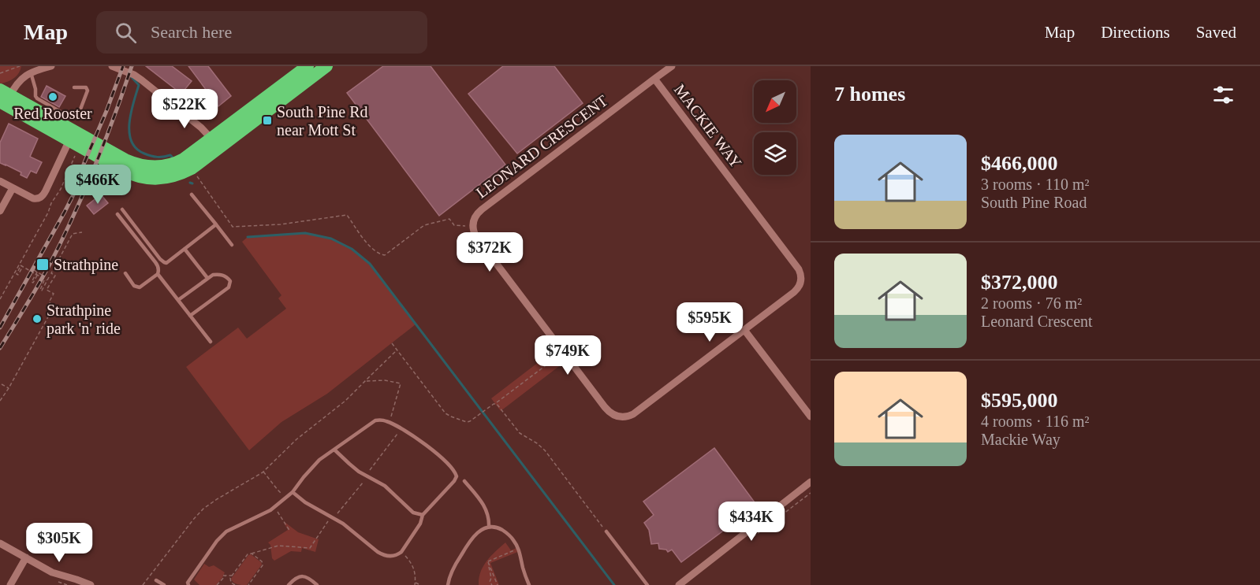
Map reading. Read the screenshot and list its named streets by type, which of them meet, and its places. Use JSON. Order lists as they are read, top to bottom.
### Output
{
  "streets": {
    "street": ["MACKIE WAY", "LEONARD CRESCENT"]
  },
  "crossings": [
    ["MACKIE WAY", "LEONARD CRESCENT"]
  ],
  "places": {
    "other": ["Red Rooster", "Strathpine park 'n' ride"],
    "transit": ["South Pine Rd near Mott St", "Strathpine"]
  },
  "north": "bottom left",
  "page": {
    "header": "Map",
    "search": "Search here",
    "nav": ["Map", "Directions", "Saved"],
    "heading": "7 homes",
    "price": [
      "$522K",
      "$466K",
      "$372K",
      "$595K",
      "$749K",
      "$434K",
      "$305K"
    ],
    "list": [
      {
        "name": "$466,000",
        "note": "3 rooms · 110 m² · South Pine Road"
      },
      {
        "name": "$372,000",
        "note": "2 rooms · 76 m² · Leonard Crescent"
      },
      {
        "name": "$595,000",
        "note": "4 rooms · 116 m² · Mackie Way"
      }
    ]
  }
}
